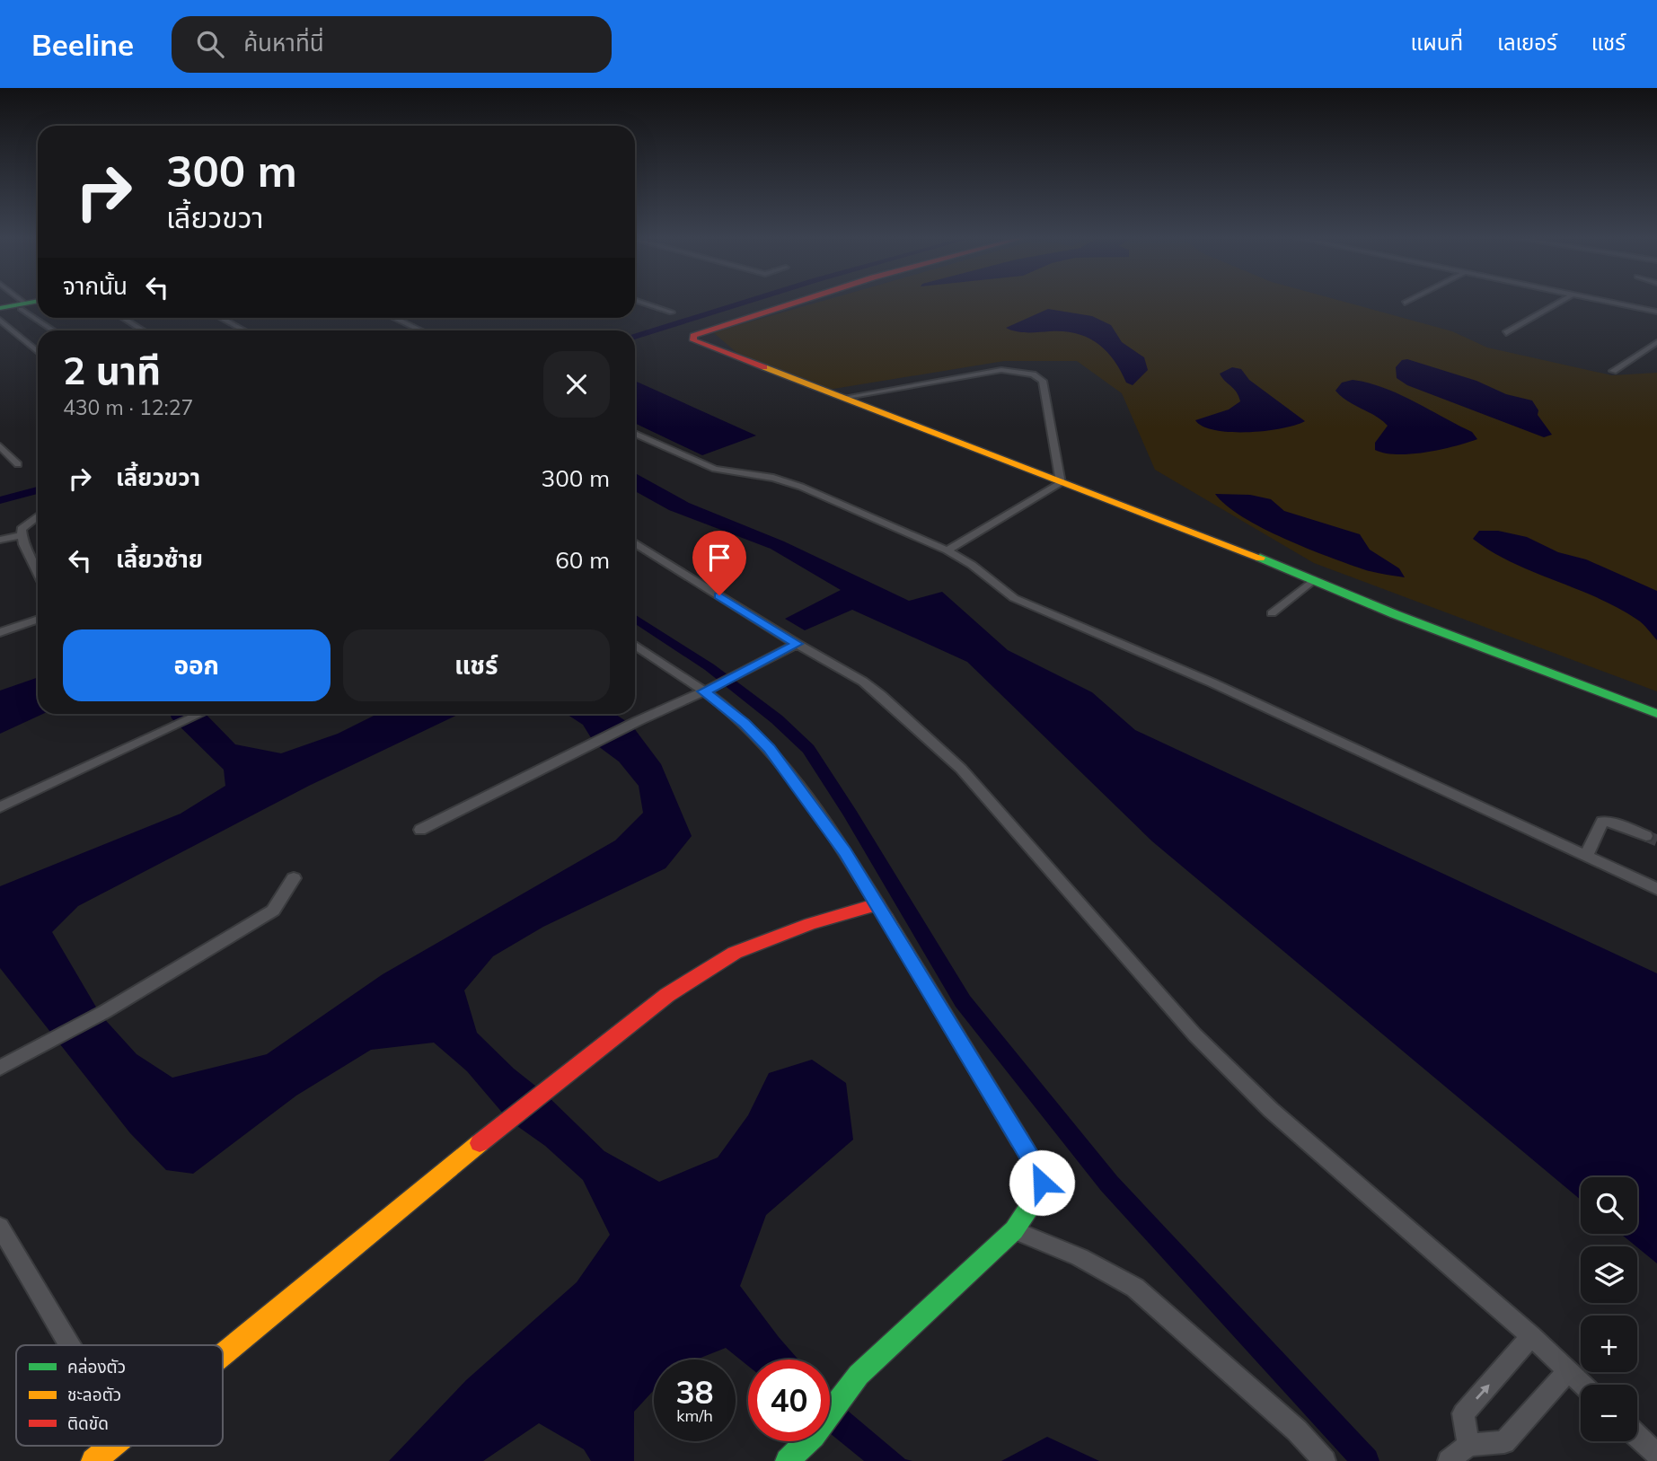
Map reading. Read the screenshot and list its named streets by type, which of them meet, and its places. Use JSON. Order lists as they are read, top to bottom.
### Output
{
  "legend": ["คล่องตัว", "ชะลอตัว", "ติดขัด"],
  "page": {
    "header": "Beeline",
    "search": "ค้นหาที่นี่",
    "nav": ["แผนที่", "เลเยอร์", "แชร์"],
    "turn": ["300 m", "เลี้ยวขวา"],
    "then": "จากนั้น",
    "heading": ["2 นาที", "430 m · 12:27"],
    "list": [
      {
        "name": "เลี้ยวขวา",
        "value": "300 m"
      },
      {
        "name": "เลี้ยวซ้าย",
        "value": "60 m"
      }
    ],
    "buttons": ["ออก", "แชร์"],
    "map_buttons": ["+", "−"],
    "speed": "38 km/h",
    "limit": "40"
  }
}
